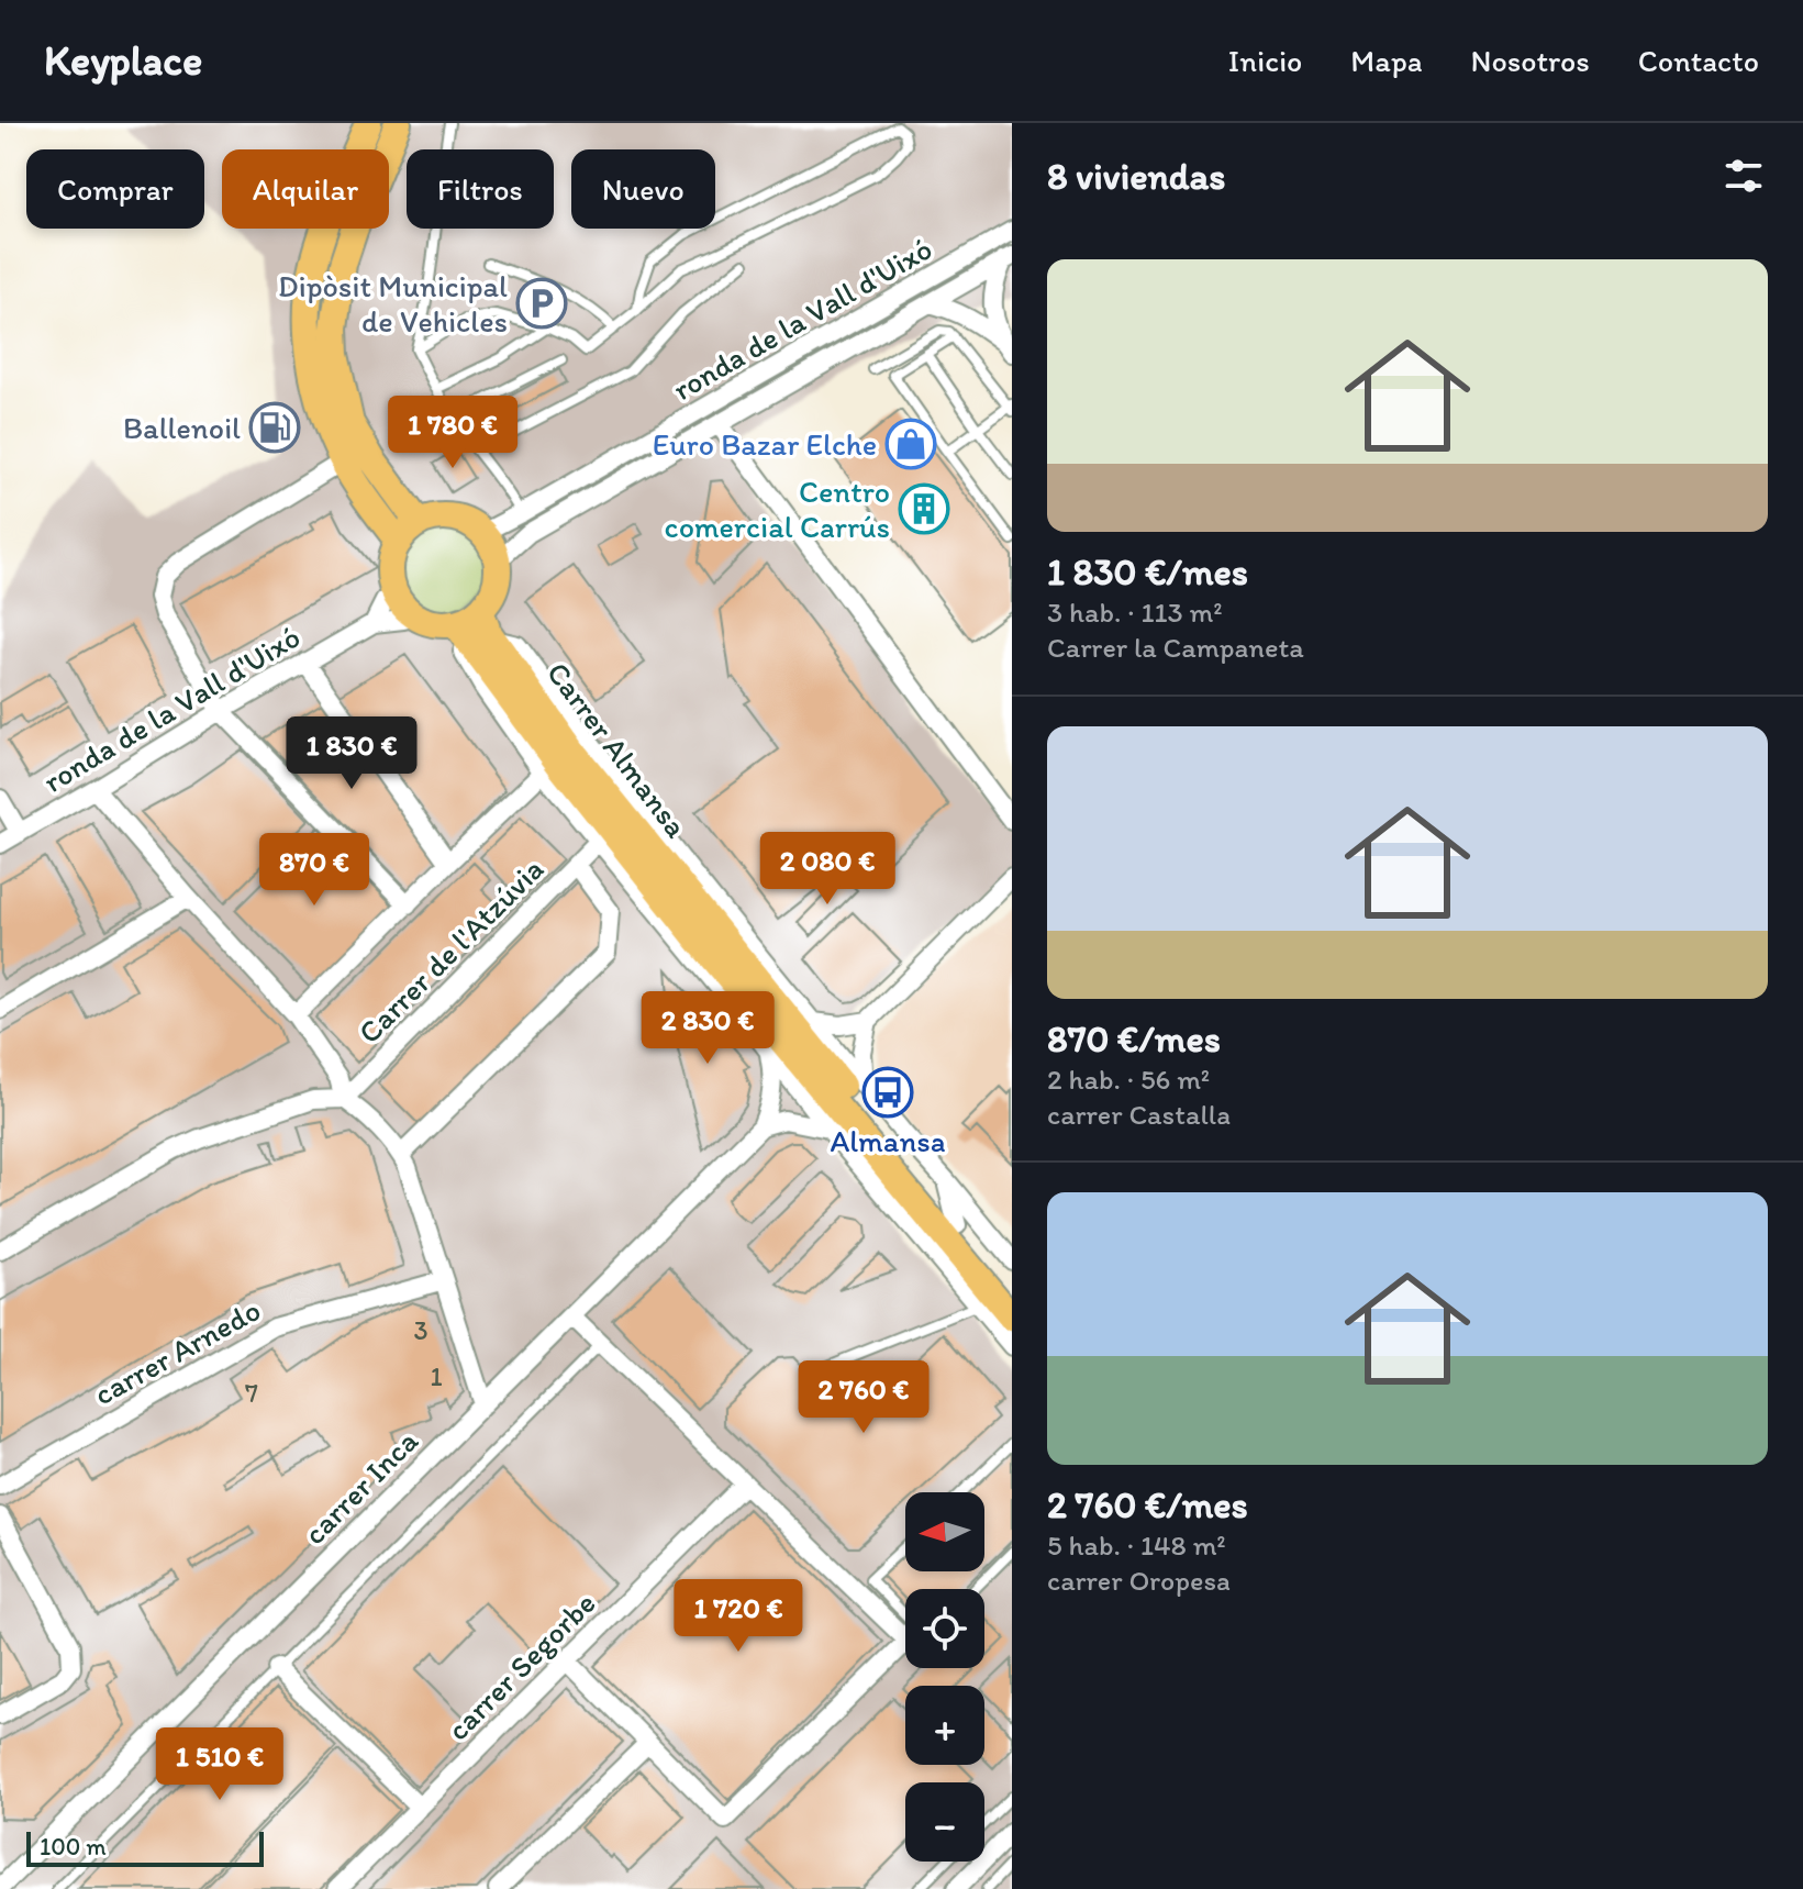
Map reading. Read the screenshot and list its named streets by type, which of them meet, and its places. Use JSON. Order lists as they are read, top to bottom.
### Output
{
  "streets": {
    "main road": ["Carrer Almansa"],
    "street": [
      "ronda de la Vall d'Uixó",
      "Carrer de l'Atzúvia",
      "carrer Arnedo",
      "carrer Inca",
      "carrer Segorbe"
    ]
  },
  "crossings": [
    ["ronda de la Vall d'Uixó", "Carrer Almansa"]
  ],
  "places": {
    "parking": ["Dipòsit Municipal de Vehicles"],
    "fuel station": ["Ballenoil"],
    "shop": ["Euro Bazar Elche"],
    "building": ["Centro comercial Carrús"],
    "bus stop": ["Almansa"]
  },
  "house_numbers": ["3", "1", "7"],
  "scale_bar": "100 m",
  "north": "left",
  "page": {
    "header": "Keyplace",
    "nav": [
      "Inicio",
      "Mapa",
      "Nosotros",
      "Contacto"
    ],
    "heading": "8 viviendas",
    "chip": [
      "Comprar",
      "Alquilar",
      "Filtros",
      "Nuevo"
    ],
    "list": [
      {
        "name": "1 830 €/mes",
        "note": "3 hab. · 113 m² · Carrer la Campaneta"
      },
      {
        "name": "870 €/mes",
        "note": "2 hab. · 56 m² · carrer Castalla"
      },
      {
        "name": "2 760 €/mes",
        "note": "5 hab. · 148 m² · carrer Oropesa"
      }
    ],
    "price": [
      "1 780 €",
      "1 830 €",
      "2 080 €",
      "870 €",
      "2 830 €",
      "2 760 €",
      "1 720 €",
      "1 510 €"
    ],
    "map_buttons": ["+", "−"],
    "scale": "100 m"
  }
}
